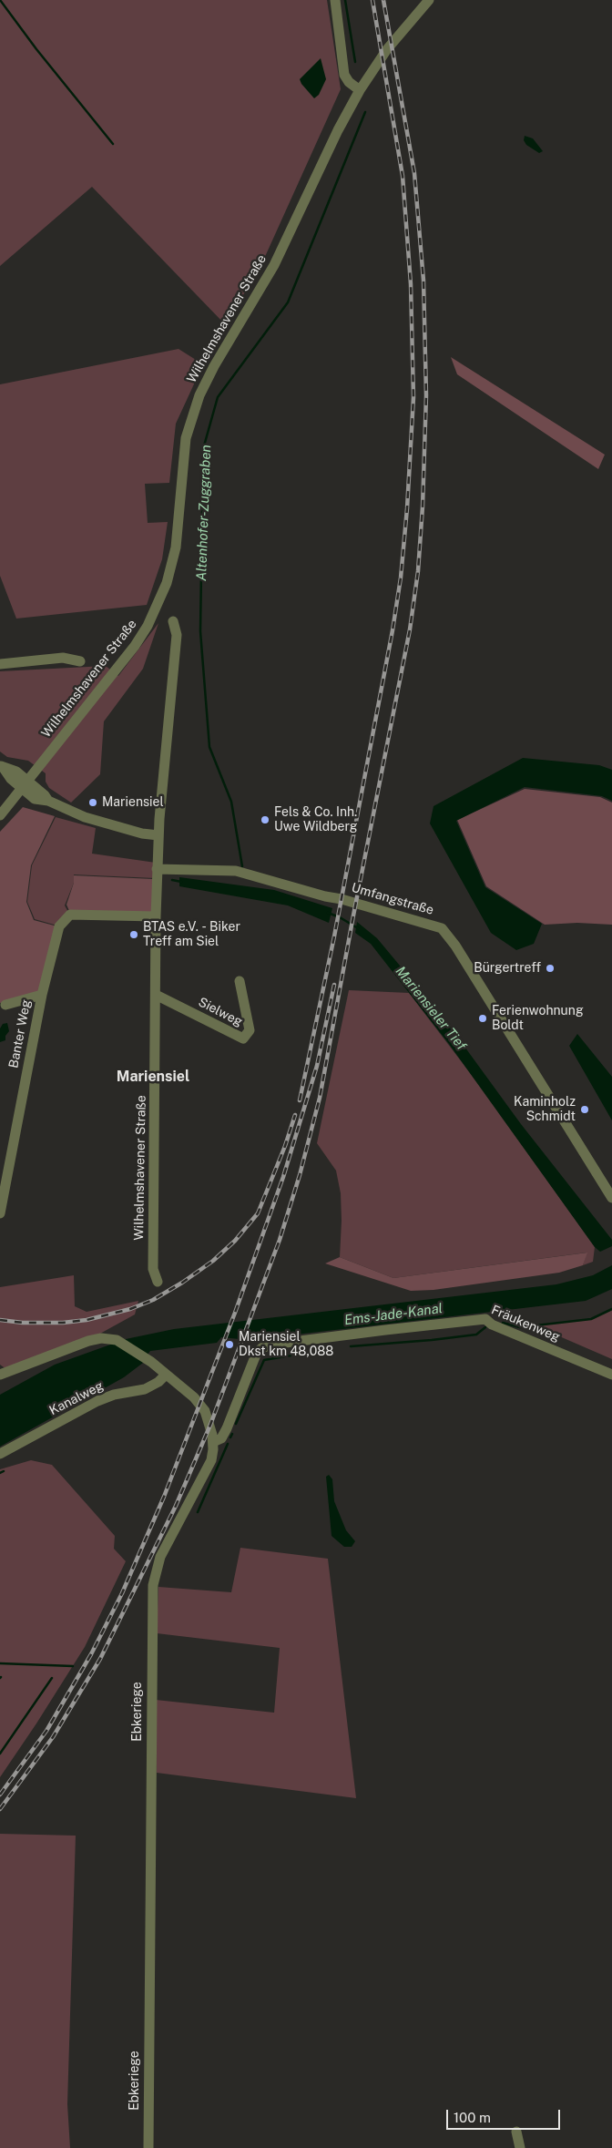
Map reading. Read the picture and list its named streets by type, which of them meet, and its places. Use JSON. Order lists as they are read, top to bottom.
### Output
{
  "streets": {
    "street": [
      "Wilhelmshavener Straße",
      "Umfangstraße",
      "Sielweg",
      "Banter Weg",
      "Fräukenweg",
      "Kanalweg",
      "Ebkeriege"
    ]
  },
  "crossings": [
    ["Wilhelmshavener Straße", "Umfangstraße"],
    ["Wilhelmshavener Straße", "Sielweg"],
    ["Wilhelmshavener Straße", "Banter Weg"],
    ["Fräukenweg", "Ebkeriege"],
    ["Kanalweg", "Ebkeriege"]
  ],
  "districts": ["Mariensiel"],
  "water": ["Altenhofer-Zuggraben", "Mariensieler Tief", "Ems-Jade-Kanal"],
  "places": [
    "Mariensiel",
    "Fels & Co. Inh. Uwe Wildberg",
    "BTAS e.V. - Biker Treff am Siel",
    "Bürgertreff",
    "Ferienwohnung Boldt",
    "Kaminholz Schmidt",
    "Mariensiel Dkst km 48,088"
  ],
  "scale_bar": "100 m"
}
